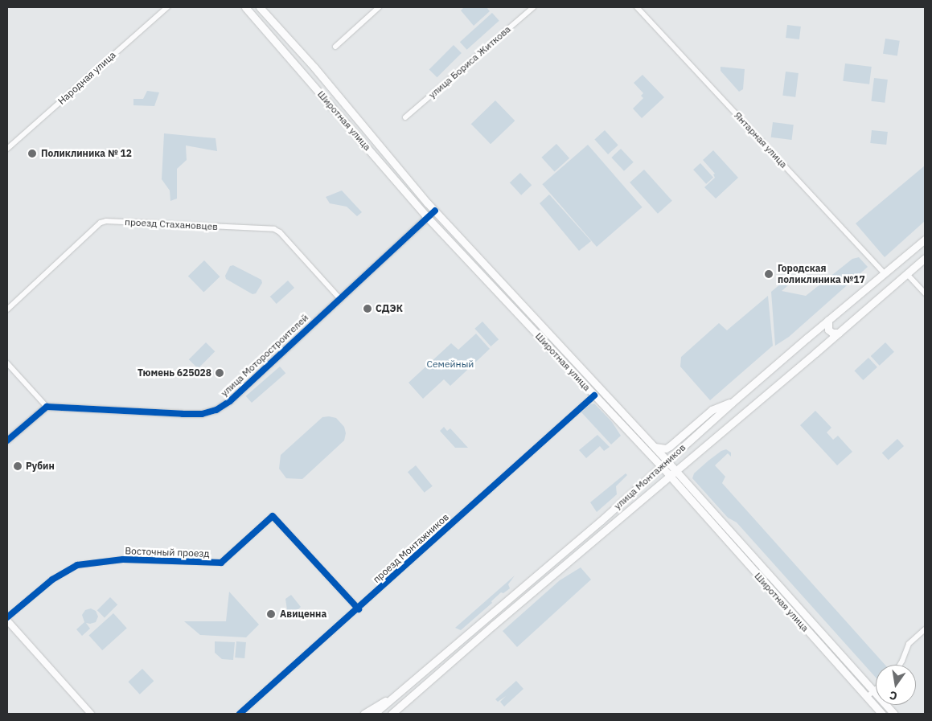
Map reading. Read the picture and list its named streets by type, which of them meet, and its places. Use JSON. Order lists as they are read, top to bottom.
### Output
{
  "streets": {
    "main road": ["Широтная улица", "улица Монтажников"],
    "street": [
      "улица Бориса Житкова",
      "Народная улица",
      "Янтарная улица",
      "проезд Стахановцев",
      "улица Моторостроителей",
      "проезд Монтажников",
      "Восточный проезд"
    ]
  },
  "crossings": [
    ["Широтная улица", "улица Моторостроителей"],
    ["Широтная улица", "улица Монтажников"],
    ["Широтная улица", "проезд Монтажников"],
    ["Янтарная улица", "улица Монтажников"],
    ["проезд Стахановцев", "улица Моторостроителей"],
    ["проезд Монтажников", "Восточный проезд"]
  ],
  "parks": ["Семейный"],
  "places": [
    "Поликлиника № 12",
    "Городская поликлиника №17",
    "СДЭК",
    "Тюмень 625028",
    "Рубин",
    "Авиценна"
  ],
  "north": "bottom"
}
